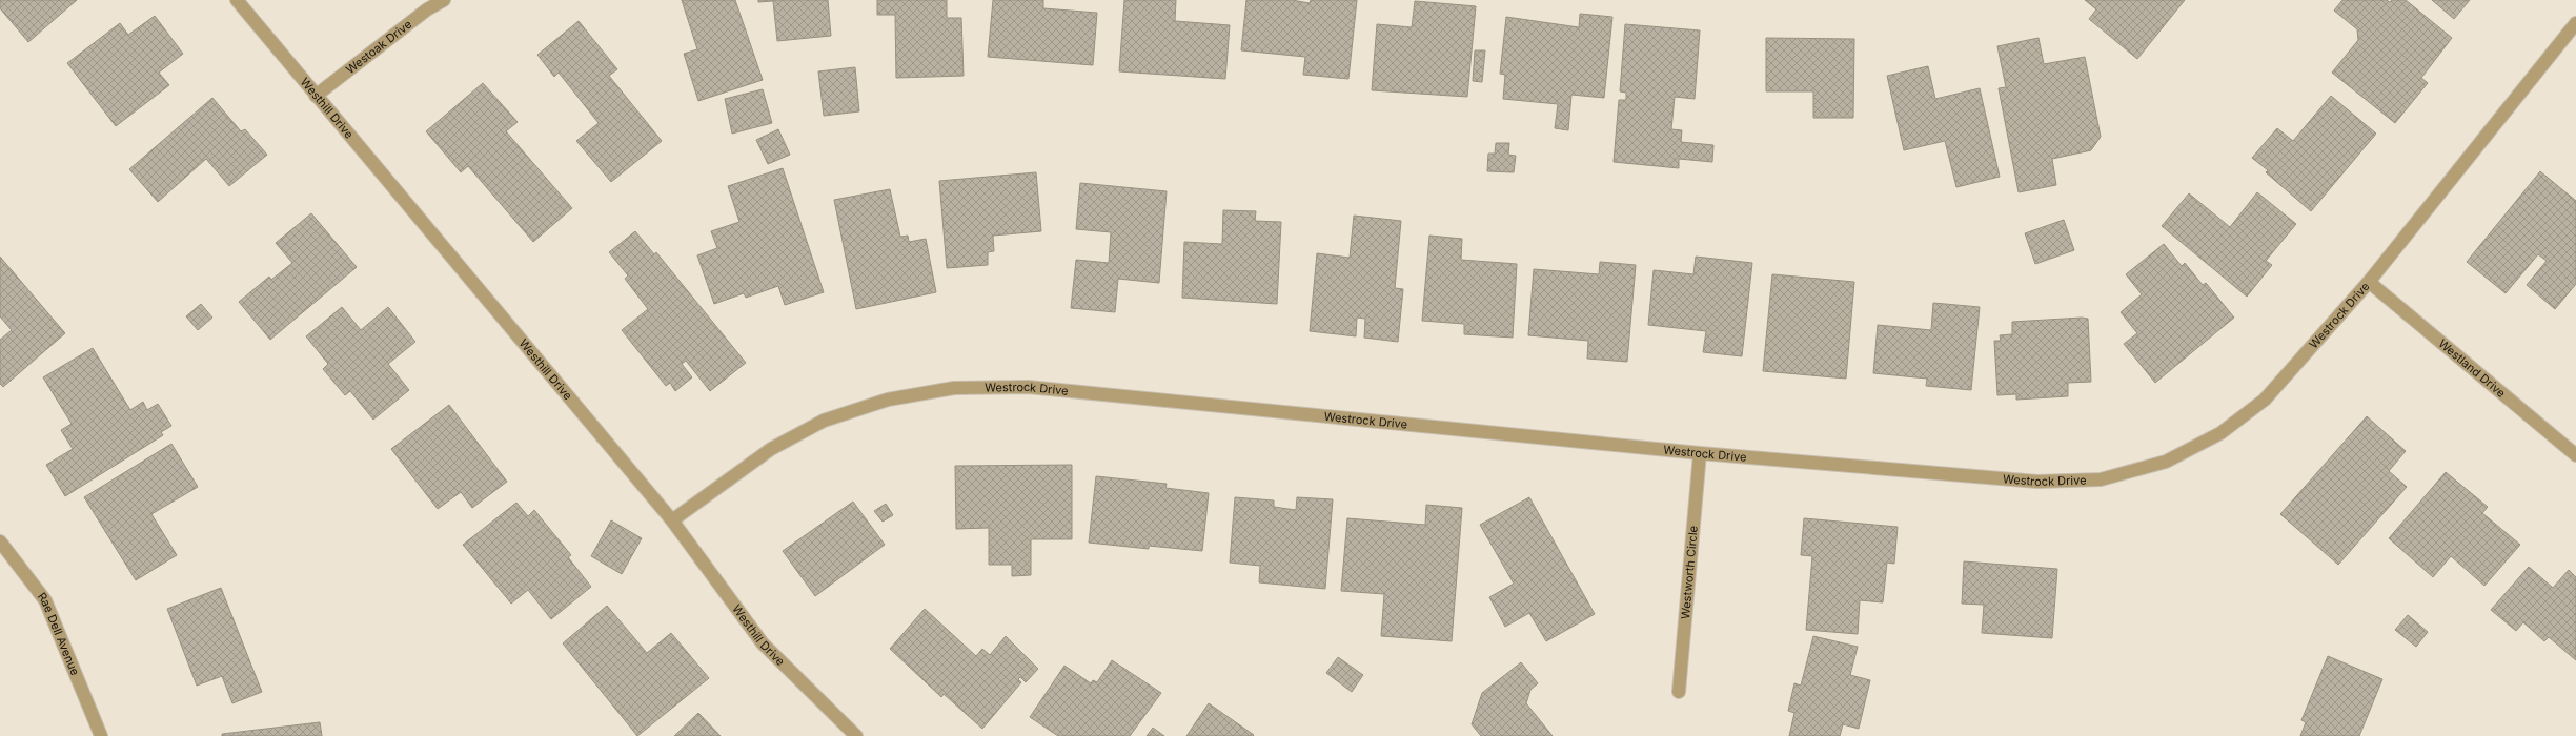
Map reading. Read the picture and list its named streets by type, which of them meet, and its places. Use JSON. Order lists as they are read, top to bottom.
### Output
{
  "streets": {
    "street": [
      "Westoak Drive",
      "Westhill Drive",
      "Westrock Drive",
      "Westland Drive",
      "Westworth Circle",
      "Rae Dell Avenue"
    ]
  },
  "crossings": [
    ["Westoak Drive", "Westhill Drive"],
    ["Westhill Drive", "Westrock Drive"],
    ["Westrock Drive", "Westland Drive"],
    ["Westrock Drive", "Westworth Circle"]
  ]
}
